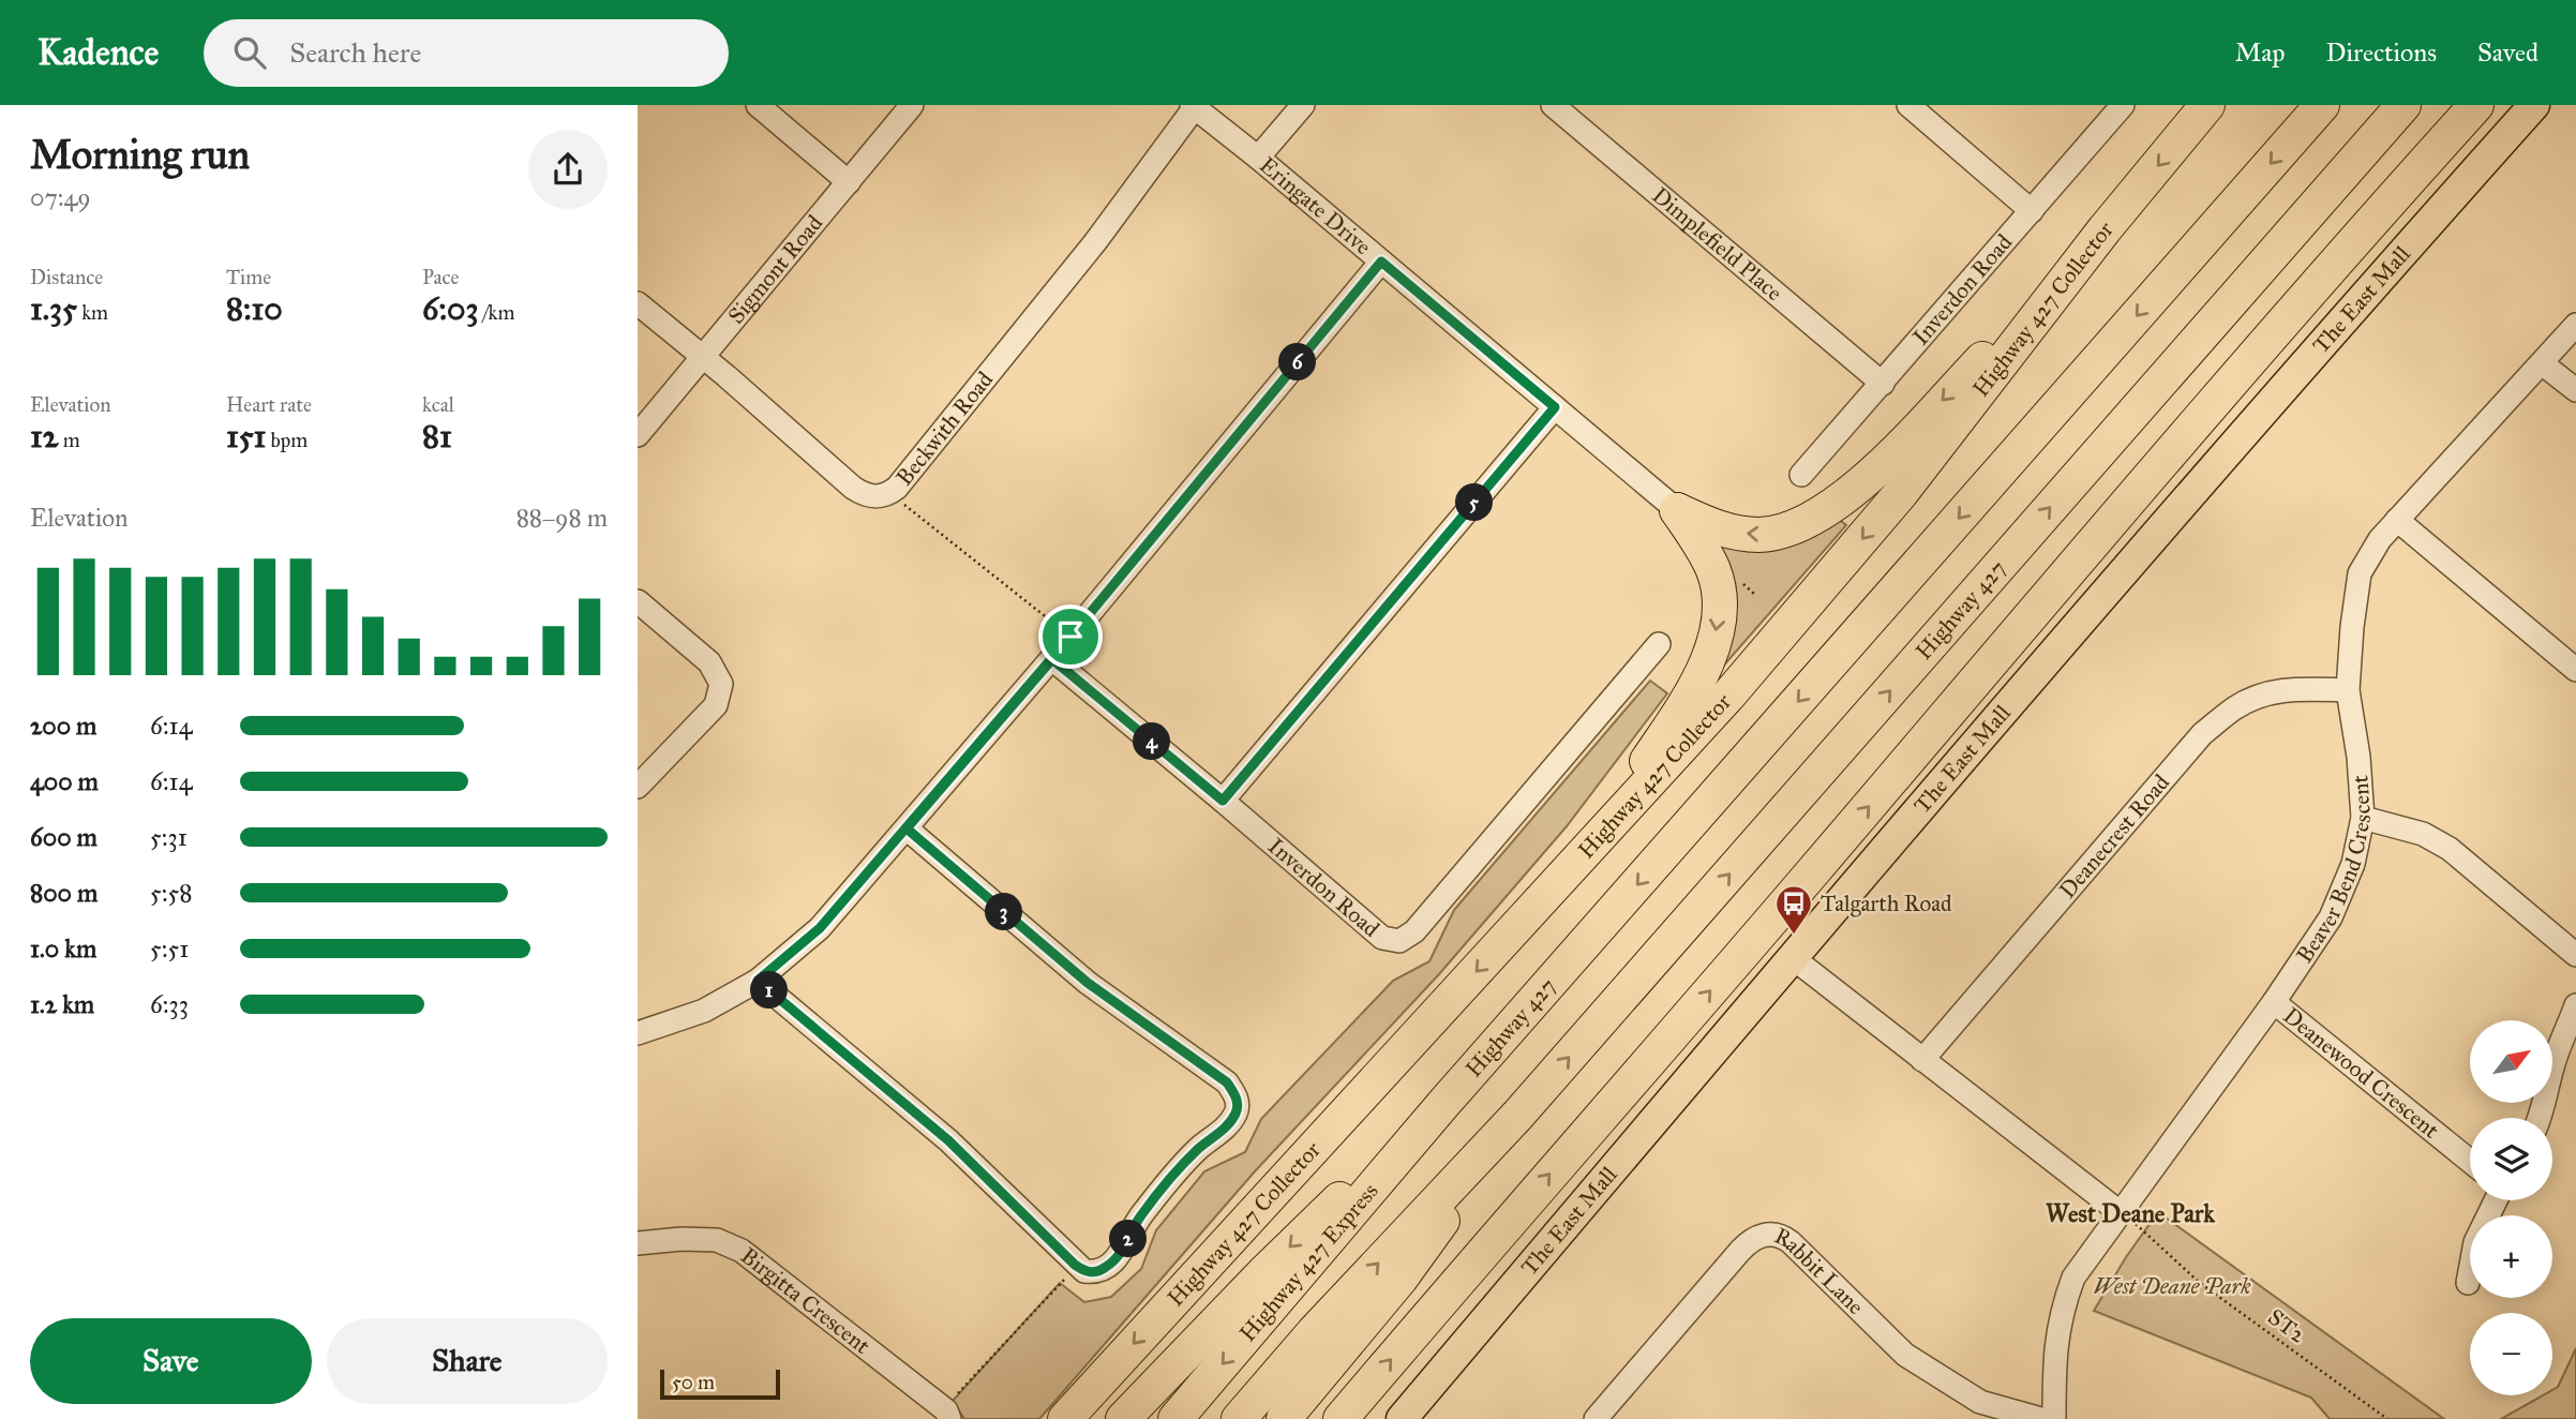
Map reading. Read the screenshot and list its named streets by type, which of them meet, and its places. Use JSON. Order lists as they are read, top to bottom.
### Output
{
  "streets": {
    "highway": ["Highway 427 Collector", "Highway 427", "Highway 427 Express"],
    "main road": ["The East Mall"],
    "street": [
      "Eringate Drive",
      "Dimplefield Place",
      "Sigmont Road",
      "Inverdon Road",
      "Beckwith Road",
      "Deanecrest Road",
      "Beaver Bend Crescent",
      "Deanewood Crescent",
      "Rabbit Lane",
      "Birgitta Crescent"
    ],
    "path": ["ST2"]
  },
  "crossings": [
    ["Eringate Drive", "Beckwith Road"],
    ["Dimplefield Place", "Inverdon Road"],
    ["Sigmont Road", "Beckwith Road"],
    ["Highway 427", "Highway 427 Express"],
    ["Deanecrest Road", "Beaver Bend Crescent"],
    ["Beaver Bend Crescent", "Deanewood Crescent"],
    ["Beaver Bend Crescent", "ST2"]
  ],
  "districts": ["West Deane Park"],
  "parks": ["West Deane Park"],
  "places": {
    "bus stop": ["Talgarth Road"]
  },
  "scale_bar": "50 m",
  "north": "top right",
  "page": {
    "header": "Kadence",
    "search": "Search here",
    "nav": ["Map", "Directions", "Saved"],
    "heading": ["Morning run", "07:49"],
    "stats": [
      ["Distance", "1.35 km"],
      ["Time", "8:10"],
      ["Pace", "6:03 /km"],
      ["Elevation", "12 m"],
      ["Heart rate", "151 bpm"],
      ["kcal", "81"]
    ],
    "pins": [
      "6",
      "5",
      "4",
      "3",
      "1",
      "2"
    ],
    "chart": ["Elevation", "88–98 m"],
    "list": [
      {
        "name": "200 m",
        "note": "6:14"
      },
      {
        "name": "400 m",
        "note": "6:14"
      },
      {
        "name": "600 m",
        "note": "5:31"
      },
      {
        "name": "800 m",
        "note": "5:58"
      },
      {
        "name": "1.0 km",
        "note": "5:51"
      },
      {
        "name": "1.2 km",
        "note": "6:33"
      }
    ],
    "map_buttons": ["+", "−"],
    "buttons": ["Save", "Share"],
    "scale": "50 m"
  }
}
